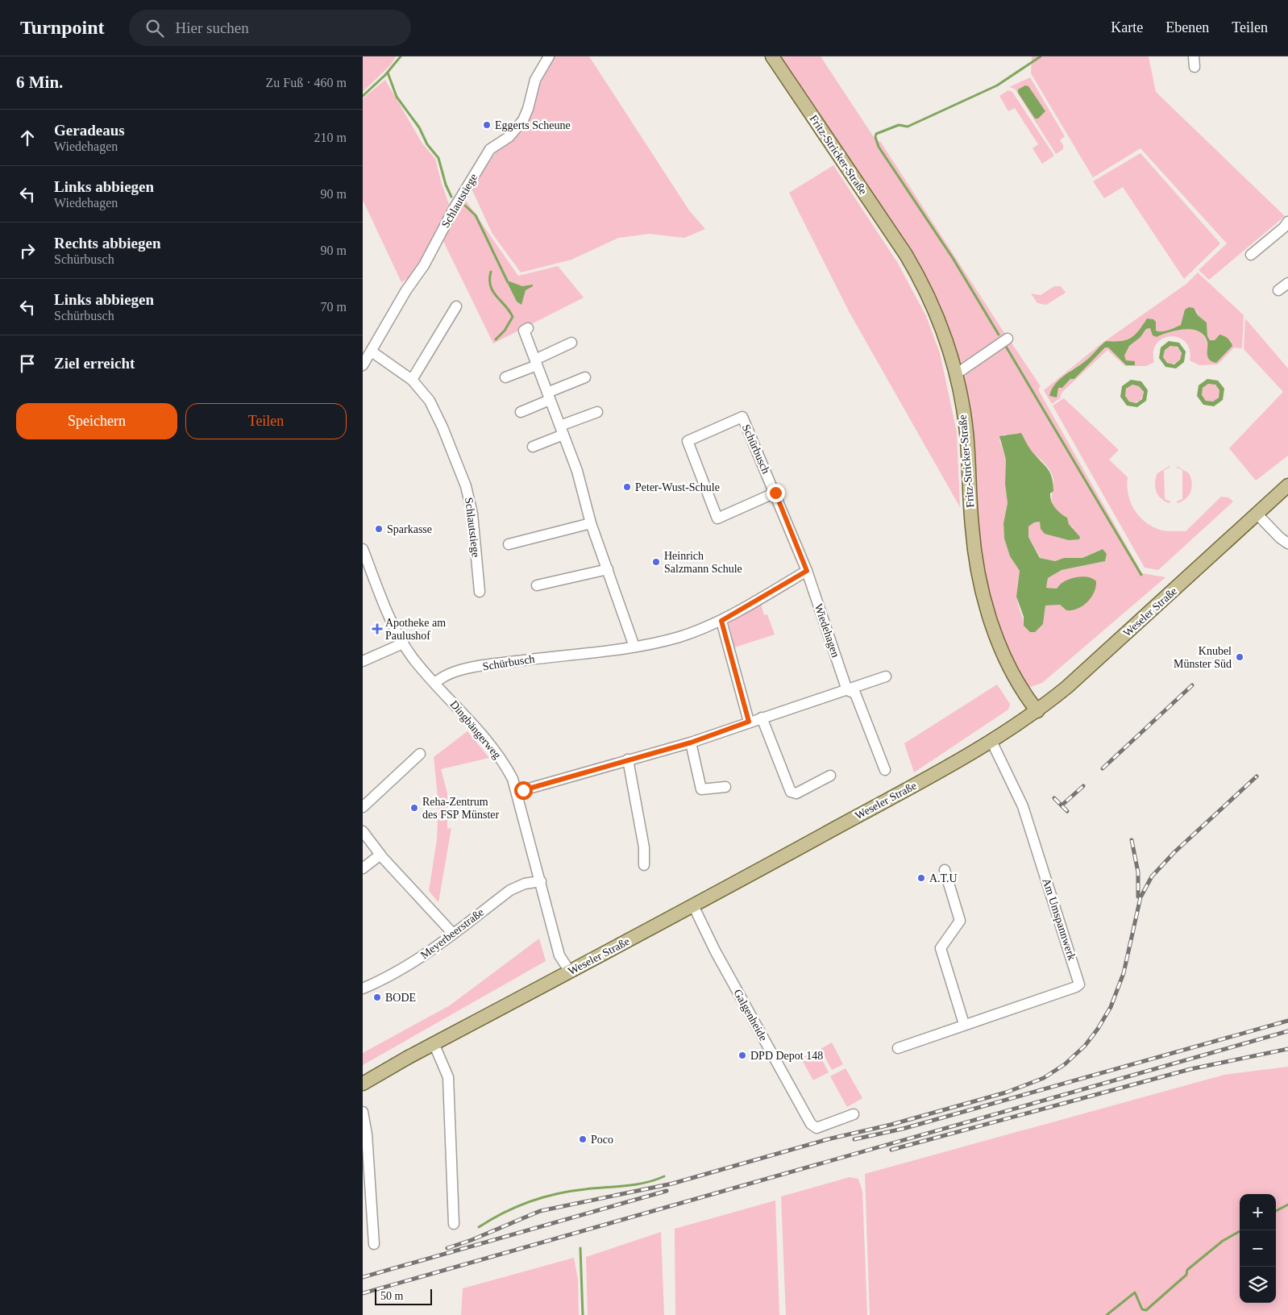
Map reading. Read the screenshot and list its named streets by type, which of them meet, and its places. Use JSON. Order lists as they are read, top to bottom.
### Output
{
  "streets": {
    "main road": ["Fritz-Stricker-Straße", "Weseler Straße"],
    "street": [
      "Schlautstiege",
      "Schürbusch",
      "Wiedehagen",
      "Dingbängerweg",
      "Am Umspannwerk",
      "Meyerbeerstraße",
      "Galgenheide"
    ]
  },
  "crossings": [
    ["Fritz-Stricker-Straße", "Weseler Straße"],
    ["Schürbusch", "Wiedehagen"],
    ["Schürbusch", "Dingbängerweg"],
    ["Weseler Straße", "Dingbängerweg"],
    ["Weseler Straße", "Am Umspannwerk"],
    ["Weseler Straße", "Galgenheide"],
    ["Dingbängerweg", "Meyerbeerstraße"]
  ],
  "places": {
    "other": [
      "Eggerts Scheune",
      "Peter-Wust-Schule",
      "Sparkasse",
      "Heinrich Salzmann Schule",
      "Knubel Münster Süd",
      "Reha-Zentrum des FSP Münster",
      "A.T.U",
      "BODE",
      "DPD Depot 148",
      "Poco"
    ],
    "health": ["Apotheke am Paulushof"]
  },
  "scale_bar": "50 m",
  "page": {
    "header": "Turnpoint",
    "search": "Hier suchen",
    "nav": ["Karte", "Ebenen", "Teilen"],
    "heading": ["6 Min.", "Zu Fuß · 460 m"],
    "list": [
      ["Geradeaus", "Wiedehagen", "210 m"],
      ["Links abbiegen", "Wiedehagen", "90 m"],
      ["Rechts abbiegen", "Schürbusch", "90 m"],
      ["Links abbiegen", "Schürbusch", "70 m"],
      "Ziel erreicht"
    ],
    "buttons": ["Speichern", "Teilen"],
    "map_buttons": ["+", "−"],
    "scale": "50 m"
  }
}
